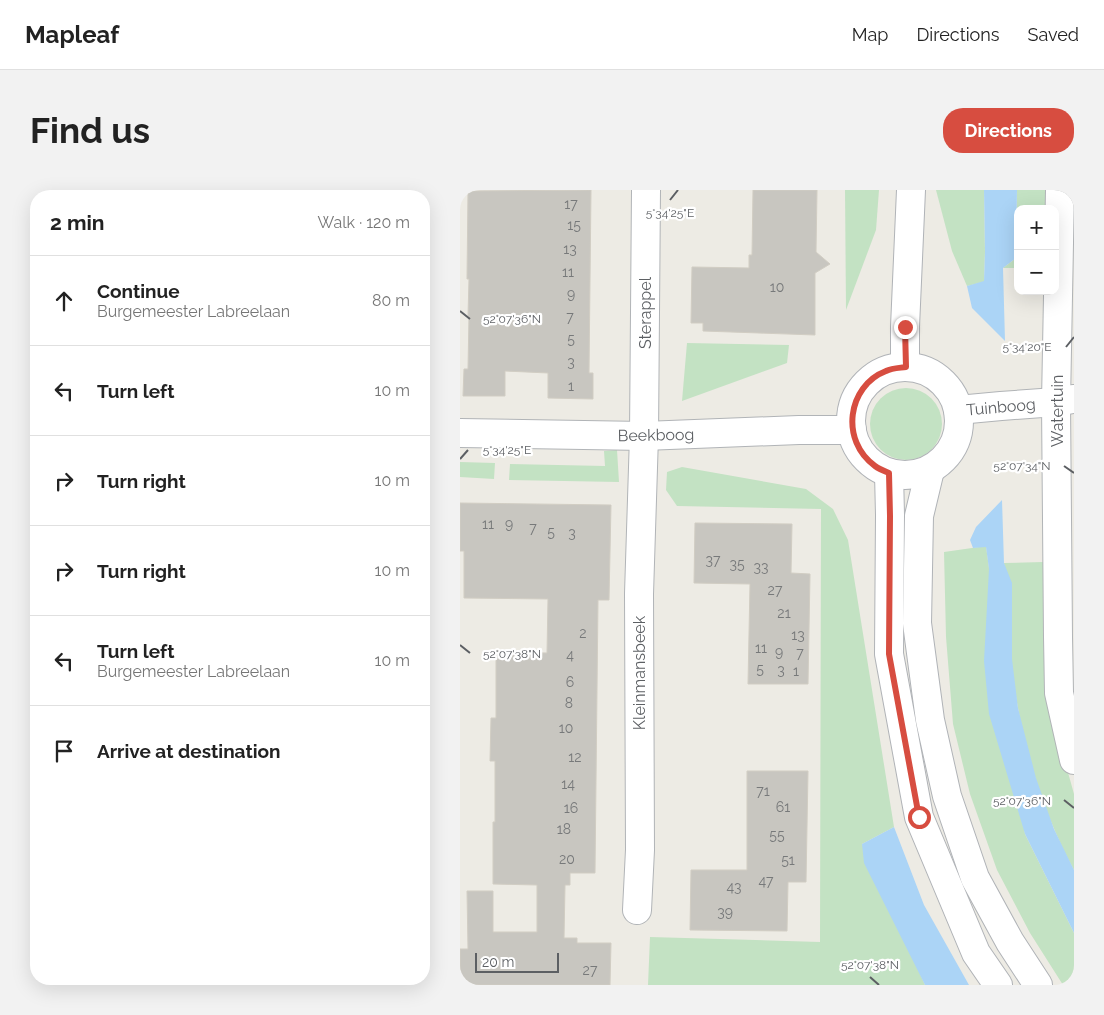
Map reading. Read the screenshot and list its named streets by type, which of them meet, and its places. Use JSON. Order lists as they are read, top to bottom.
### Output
{
  "streets": {
    "street": [
      "Sterappel",
      "Tuinboog",
      "Watertuin",
      "Beekboog",
      "Kleinmansbeek"
    ]
  },
  "crossings": [
    ["Sterappel", "Beekboog"],
    ["Sterappel", "Kleinmansbeek"],
    ["Tuinboog", "Watertuin"],
    ["Tuinboog", "Beekboog"],
    ["Beekboog", "Kleinmansbeek"]
  ],
  "house_numbers": [
    "17",
    "15",
    "13",
    "11",
    "10",
    "9",
    "7",
    "5",
    "3",
    "1",
    "11",
    "9",
    "7",
    "5",
    "3",
    "37",
    "35",
    "33",
    "27",
    "21",
    "2",
    "13",
    "11",
    "9",
    "7",
    "4",
    "5",
    "3",
    "1",
    "6",
    "8",
    "10",
    "12",
    "14",
    "71",
    "61",
    "16",
    "18",
    "55",
    "20",
    "51",
    "47",
    "43",
    "39",
    "27"
  ],
  "scale_bar": "20 m",
  "page": {
    "header": "Mapleaf",
    "nav": ["Map", "Directions", "Saved"],
    "buttons": "Directions",
    "title": "Find us",
    "heading": ["2 min", "Walk · 120 m"],
    "map_buttons": ["+", "−"],
    "list": [
      ["Continue", "Burgemeester Labreelaan", "80 m"],
      ["Turn left", "10 m"],
      ["Turn right", "10 m"],
      ["Turn right", "10 m"],
      ["Turn left", "Burgemeester Labreelaan", "10 m"],
      "Arrive at destination"
    ],
    "scale": "20 m"
  },
  "coordinates": [
    "5°34'25\"E",
    "52°07'36\"N",
    "5°34'20\"E",
    "52°07'34\"N",
    "52°07'38\"N"
  ]
}
